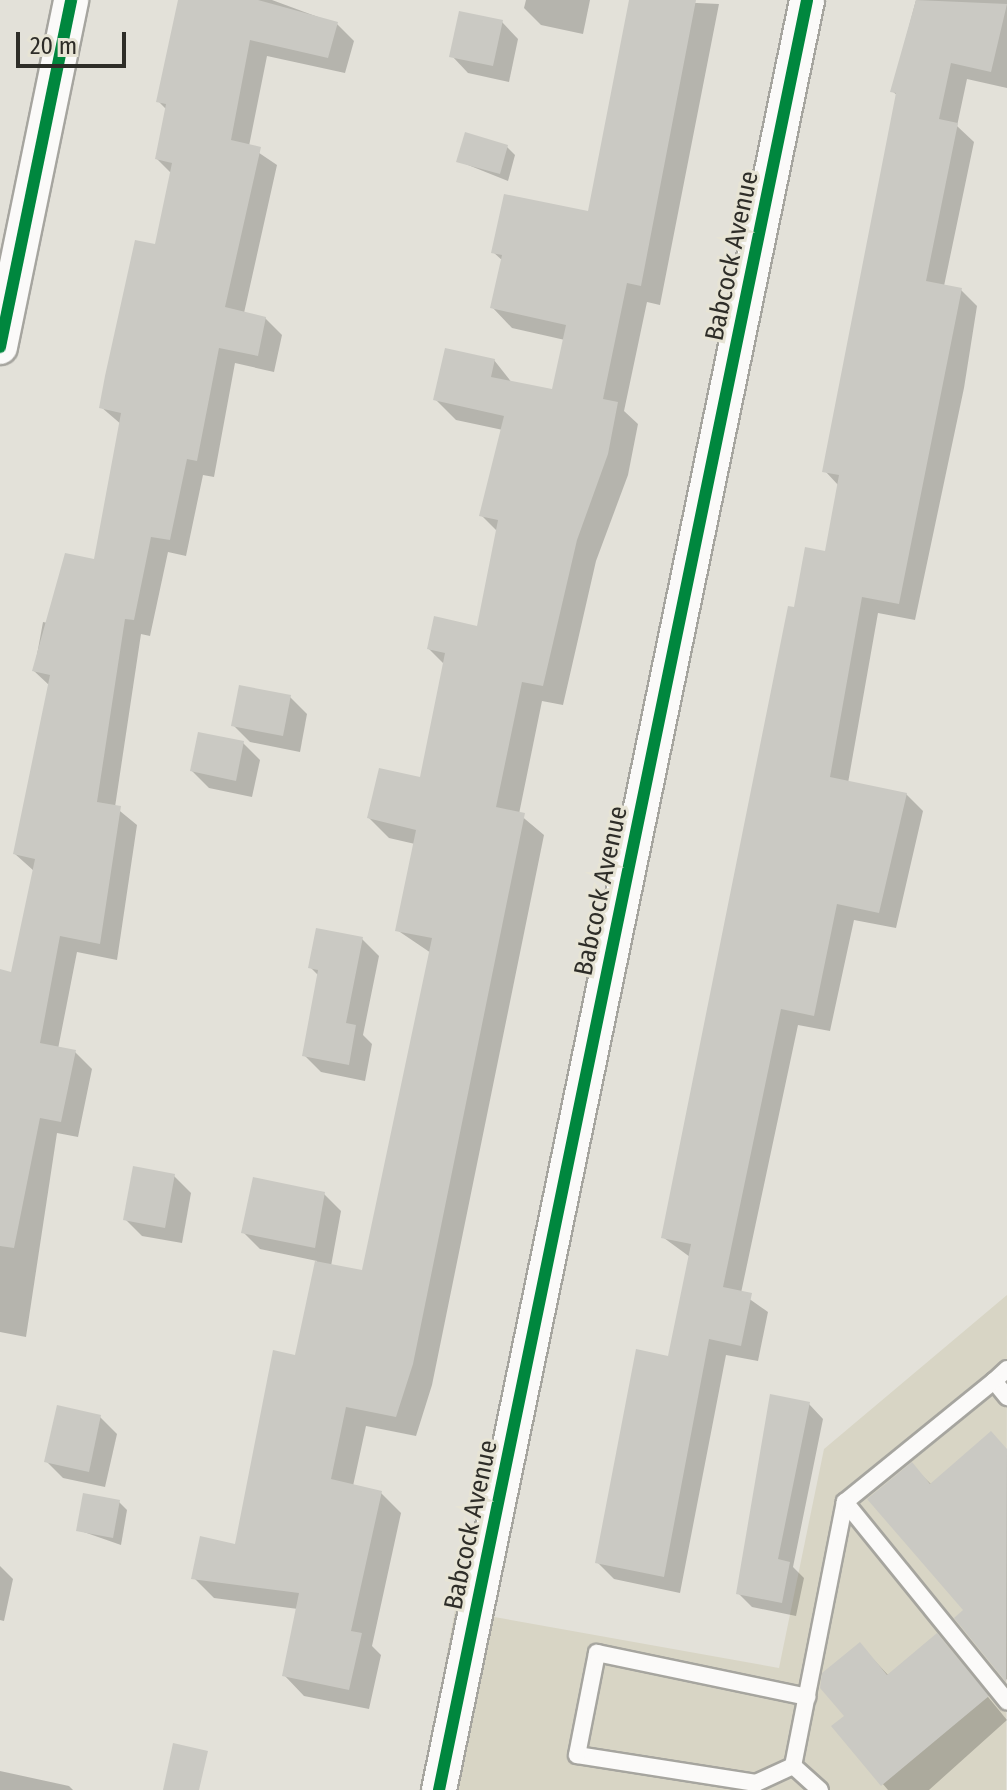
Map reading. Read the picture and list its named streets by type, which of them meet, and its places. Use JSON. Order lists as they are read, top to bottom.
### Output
{
  "streets": {
    "street": ["Babcock Avenue"]
  },
  "scale_bar": "20 m"
}
